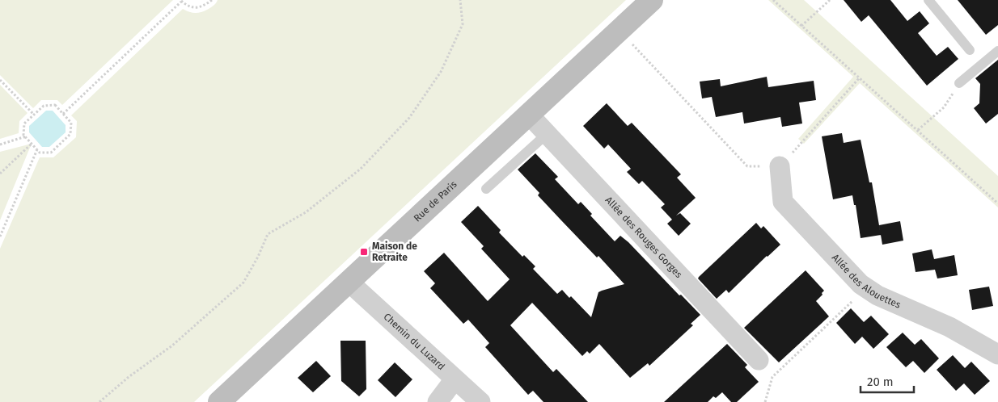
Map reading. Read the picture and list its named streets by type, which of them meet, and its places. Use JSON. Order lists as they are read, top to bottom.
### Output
{
  "streets": {
    "main road": ["Rue de Paris"],
    "street": ["Allée des Rouges Gorges", "Allée des Alouettes", "Chemin du Luzard"]
  },
  "crossings": [
    ["Rue de Paris", "Allée des Rouges Gorges"],
    ["Rue de Paris", "Chemin du Luzard"]
  ],
  "places": {
    "transit": ["Maison de Retraite"]
  },
  "scale_bar": "20 m"
}
